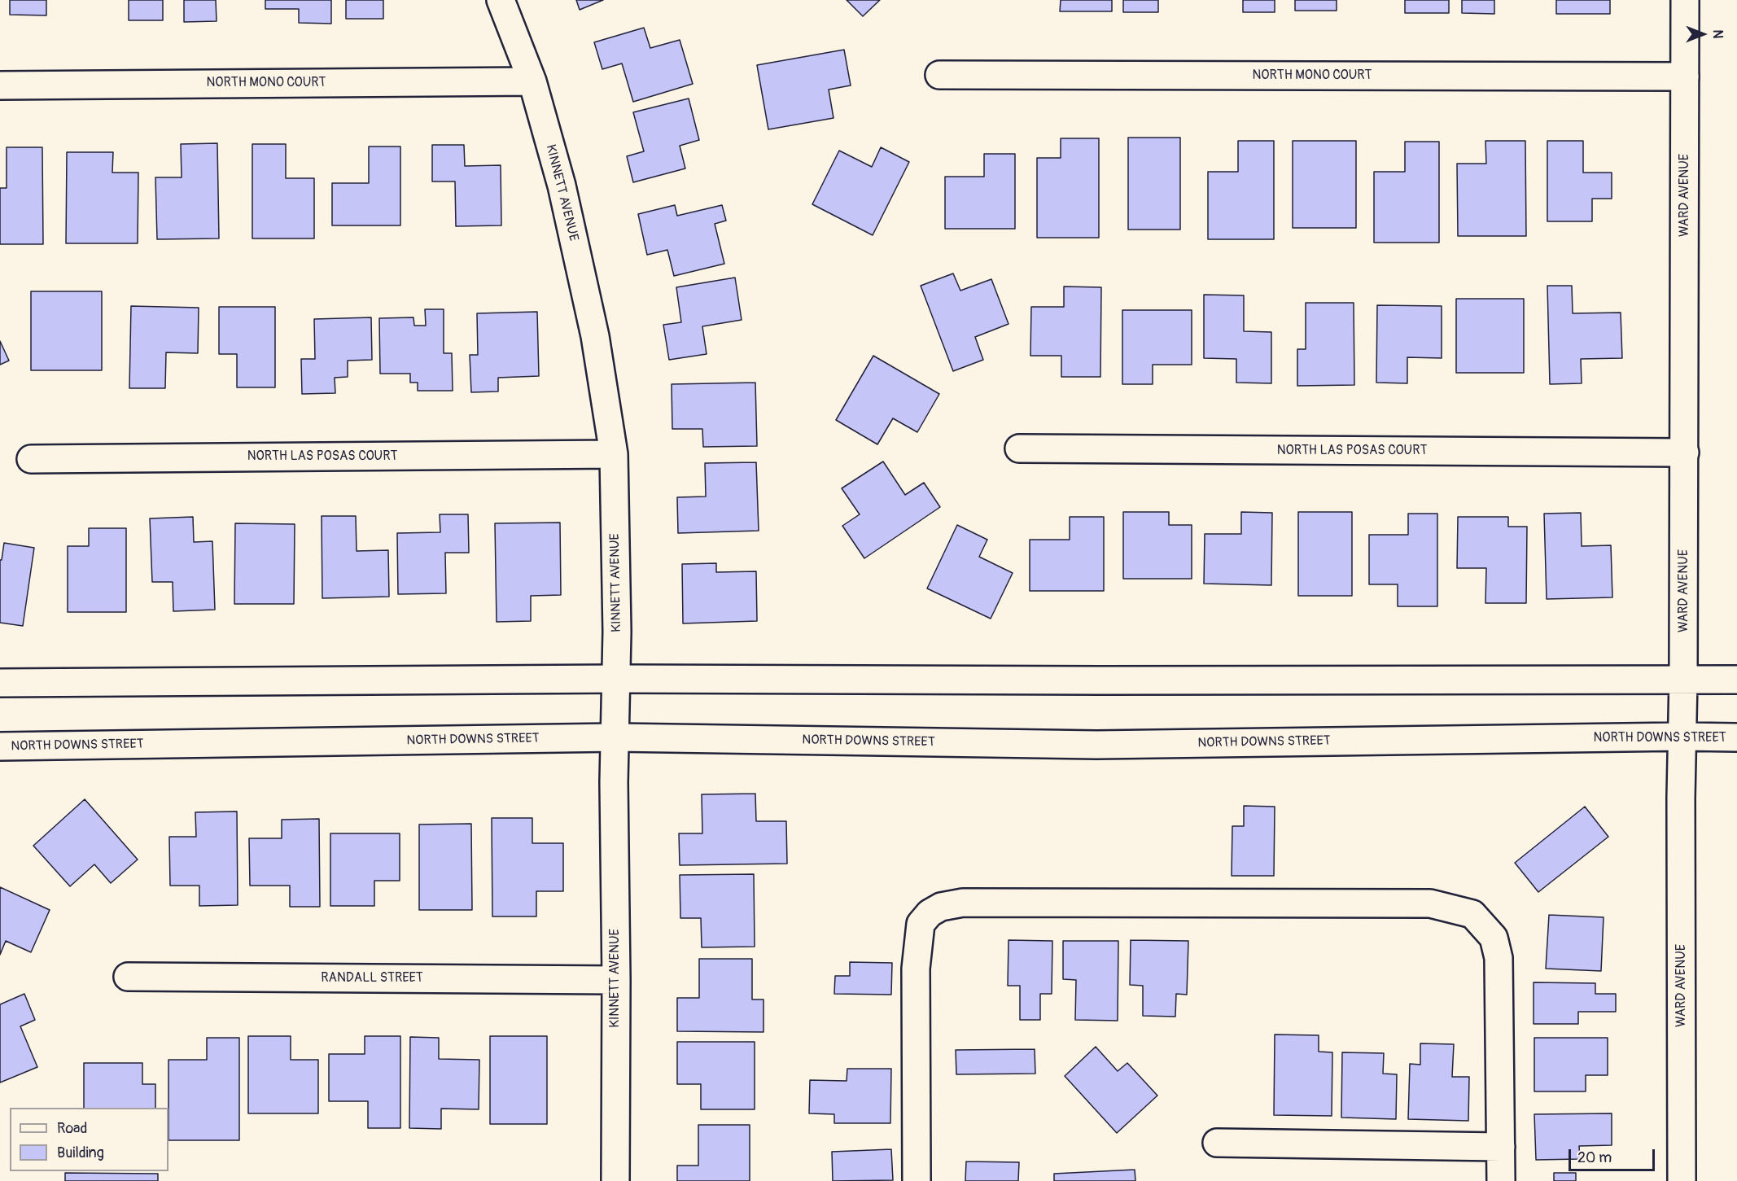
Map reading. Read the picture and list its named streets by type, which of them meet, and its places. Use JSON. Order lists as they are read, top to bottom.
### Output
{
  "streets": {
    "street": [
      "NORTH MONO COURT",
      "KINNETT AVENUE",
      "WARD AVENUE",
      "NORTH LAS POSAS COURT",
      "NORTH DOWNS STREET",
      "RANDALL STREET"
    ]
  },
  "crossings": [
    ["NORTH MONO COURT", "KINNETT AVENUE"],
    ["NORTH MONO COURT", "WARD AVENUE"],
    ["KINNETT AVENUE", "NORTH LAS POSAS COURT"],
    ["KINNETT AVENUE", "NORTH DOWNS STREET"],
    ["KINNETT AVENUE", "RANDALL STREET"],
    ["WARD AVENUE", "NORTH LAS POSAS COURT"],
    ["WARD AVENUE", "NORTH DOWNS STREET"]
  ],
  "legend": ["Road", "Building"],
  "scale_bar": "20 m",
  "north": "right"
}
